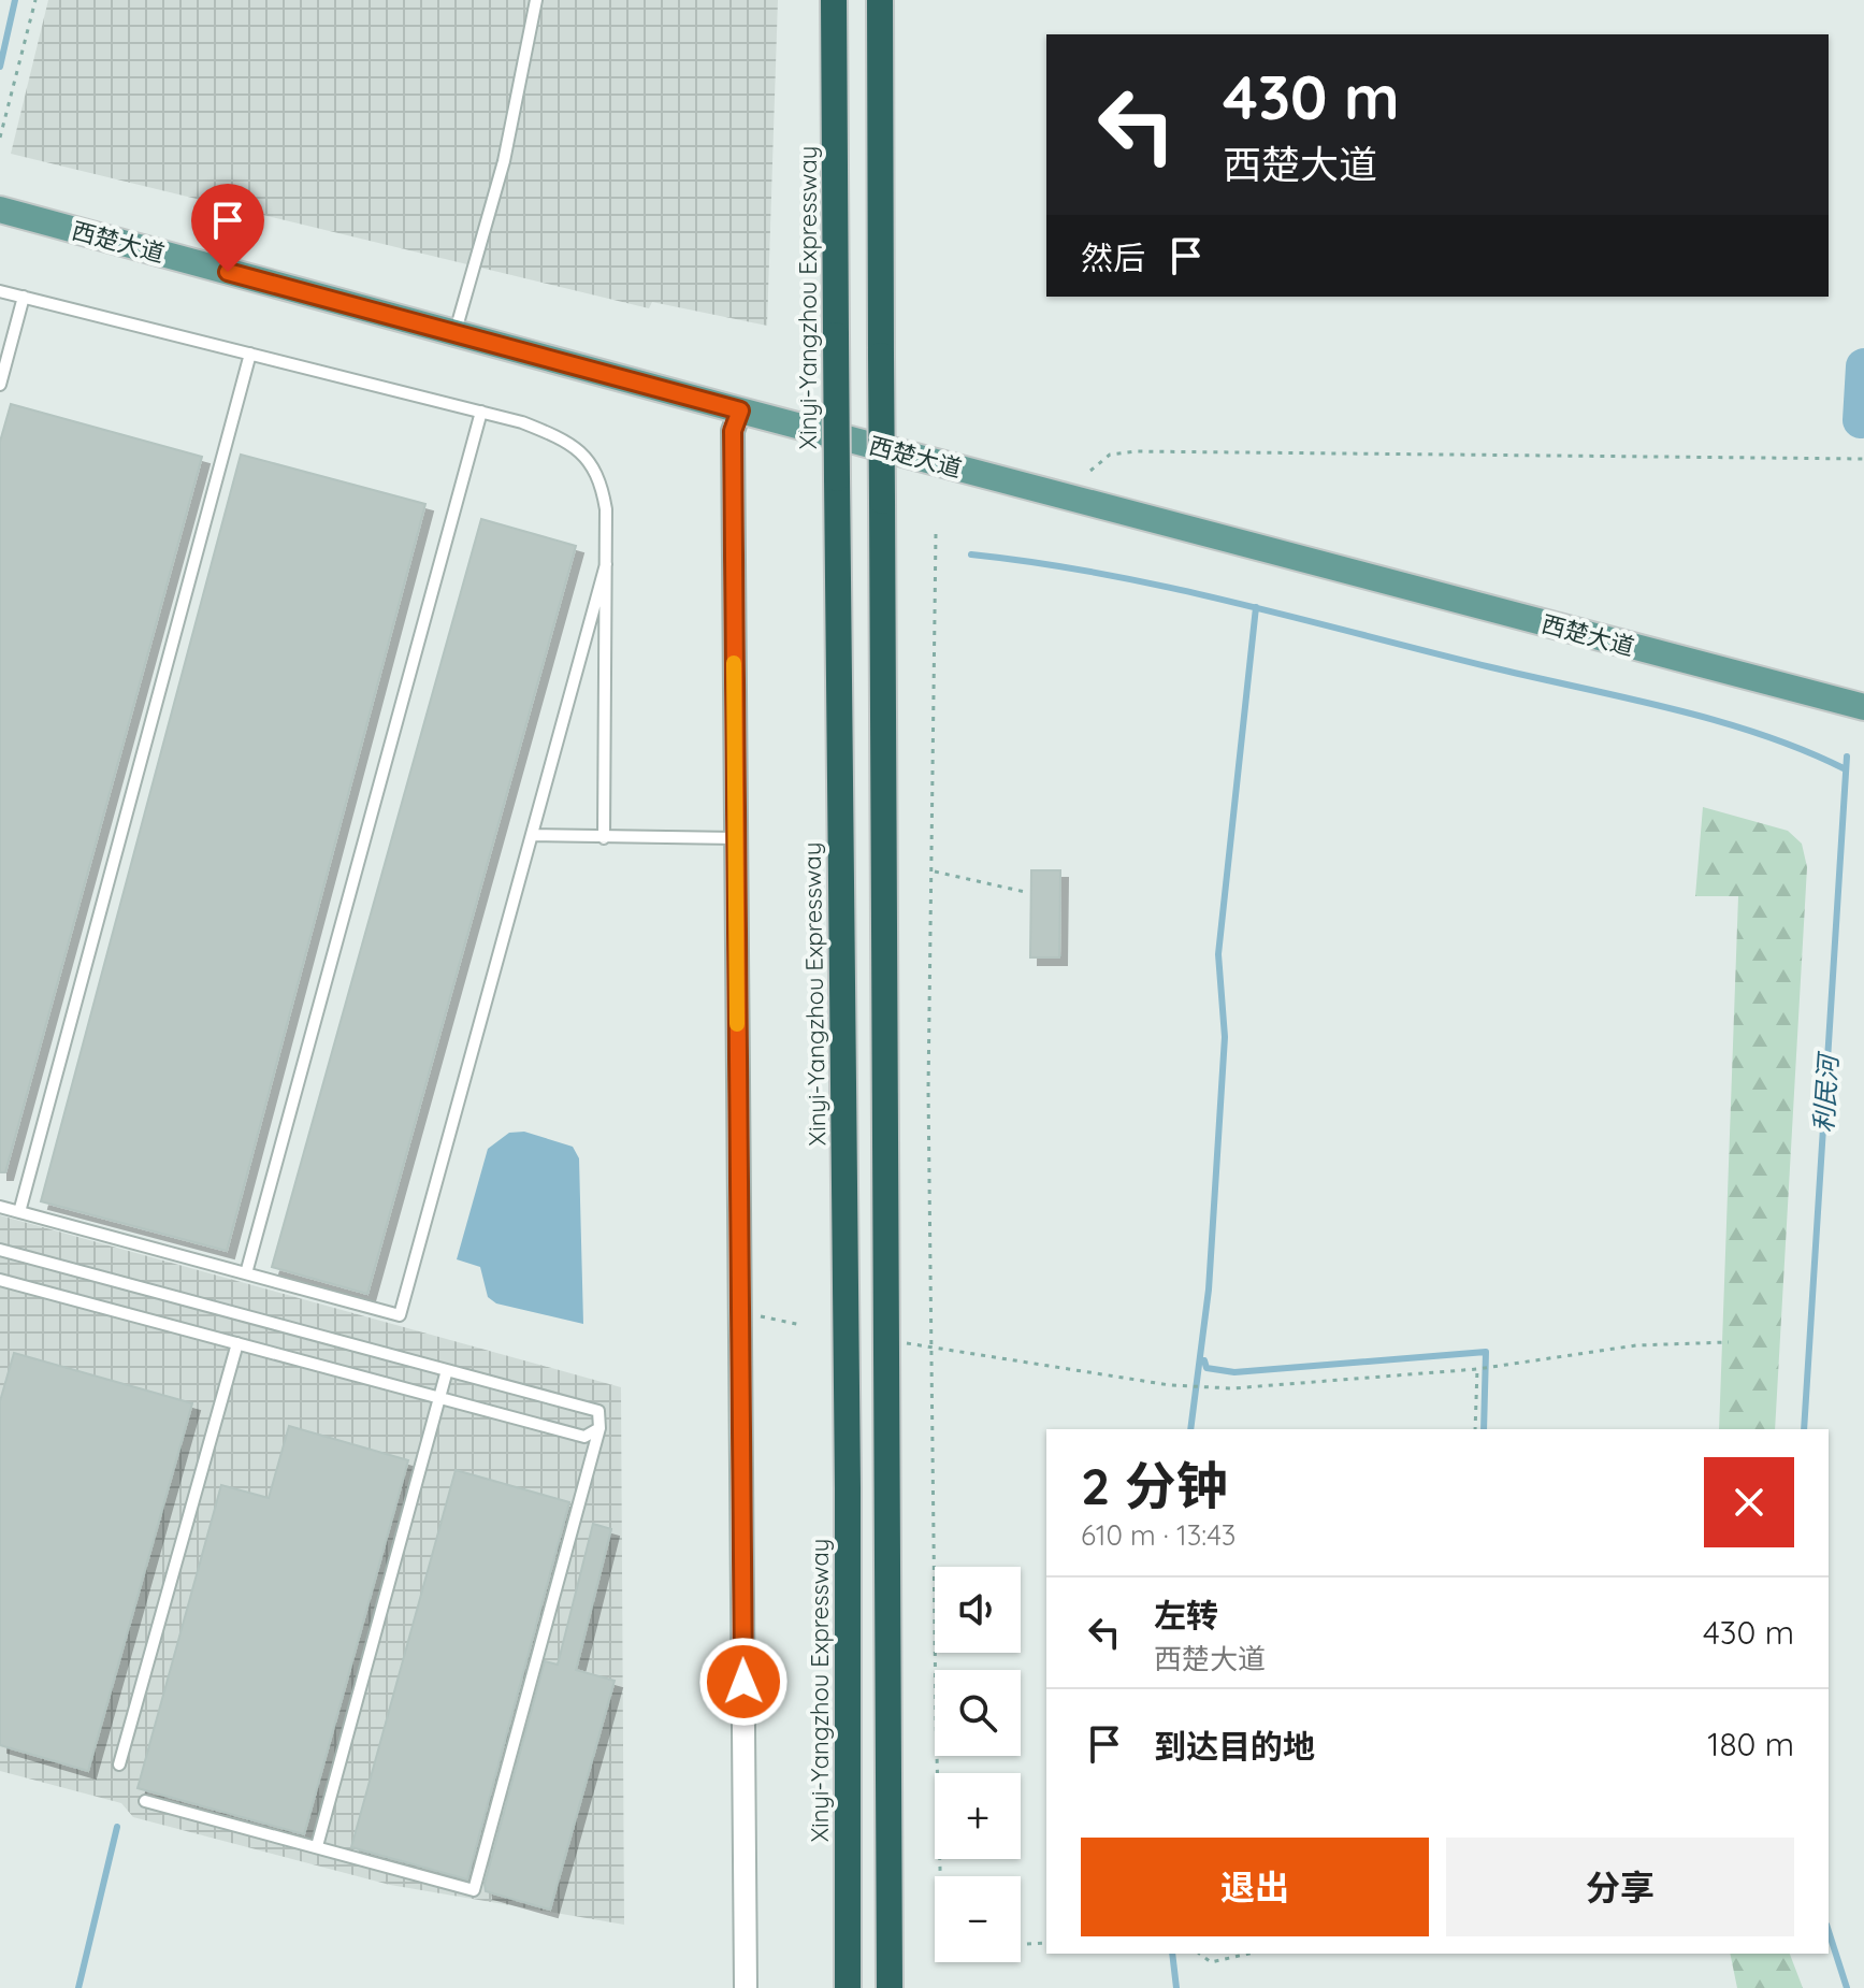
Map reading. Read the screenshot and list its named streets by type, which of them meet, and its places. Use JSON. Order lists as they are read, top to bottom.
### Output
{
  "streets": {
    "highway": ["Xinyi-Yangzhou Expressway"],
    "main road": ["西楚大道"]
  },
  "water": ["利民河"],
  "page": {
    "turn": ["430 m", "西楚大道"],
    "then": "然后",
    "heading": ["2 分钟", "610 m · 13:43"],
    "map_buttons": ["+", "−"],
    "list": [
      {
        "name": "左转",
        "note": "西楚大道",
        "value": "430 m"
      },
      {
        "name": "到达目的地",
        "value": "180 m"
      }
    ],
    "buttons": ["退出", "分享"]
  }
}
